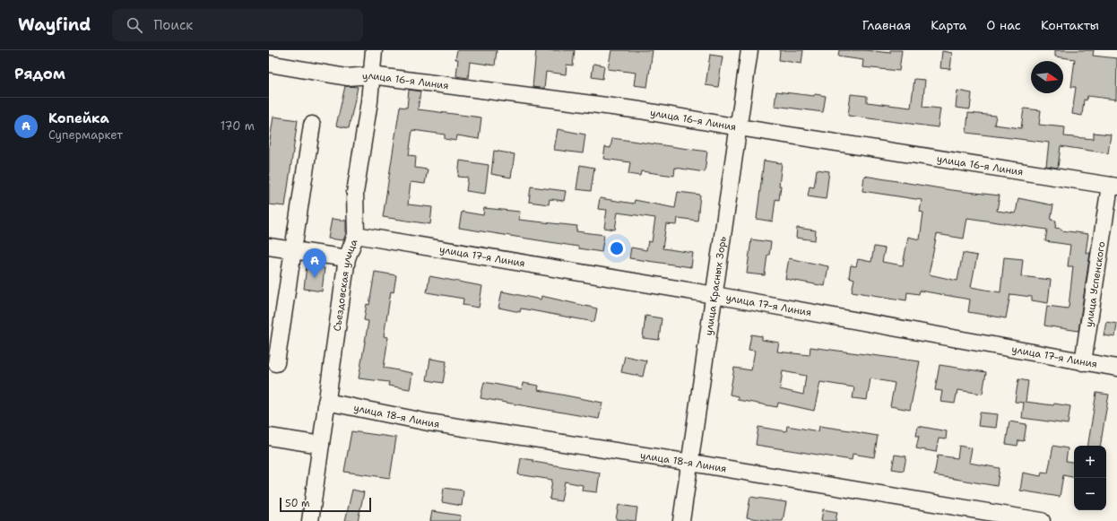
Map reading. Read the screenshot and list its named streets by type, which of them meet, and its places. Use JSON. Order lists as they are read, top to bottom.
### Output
{
  "streets": {
    "street": [
      "улица 16-я Линия",
      "улица 17-я Линия",
      "улица Успенского",
      "Съездовская улица",
      "улица Красных Зорь",
      "улица 18-я Линия"
    ]
  },
  "crossings": [
    ["улица 16-я Линия", "улица Успенского"],
    ["улица 16-я Линия", "Съездовская улица"],
    ["улица 16-я Линия", "улица Красных Зорь"],
    ["улица 17-я Линия", "улица Успенского"],
    ["улица 17-я Линия", "Съездовская улица"],
    ["улица 17-я Линия", "улица Красных Зорь"],
    ["Съездовская улица", "улица 18-я Линия"],
    ["улица Красных Зорь", "улица 18-я Линия"]
  ],
  "scale_bar": "50 m",
  "north": "right",
  "page": {
    "header": "Wayfind",
    "search": "Поиск",
    "nav": [
      "Главная",
      "Карта",
      "О нас",
      "Контакты"
    ],
    "heading": "Рядом",
    "list": [
      {
        "mark": "A",
        "name": "Копейка",
        "note": "Супермаркет",
        "value": "170 m"
      }
    ],
    "pins": "A",
    "map_buttons": ["+", "−"],
    "scale": "50 m"
  }
}
